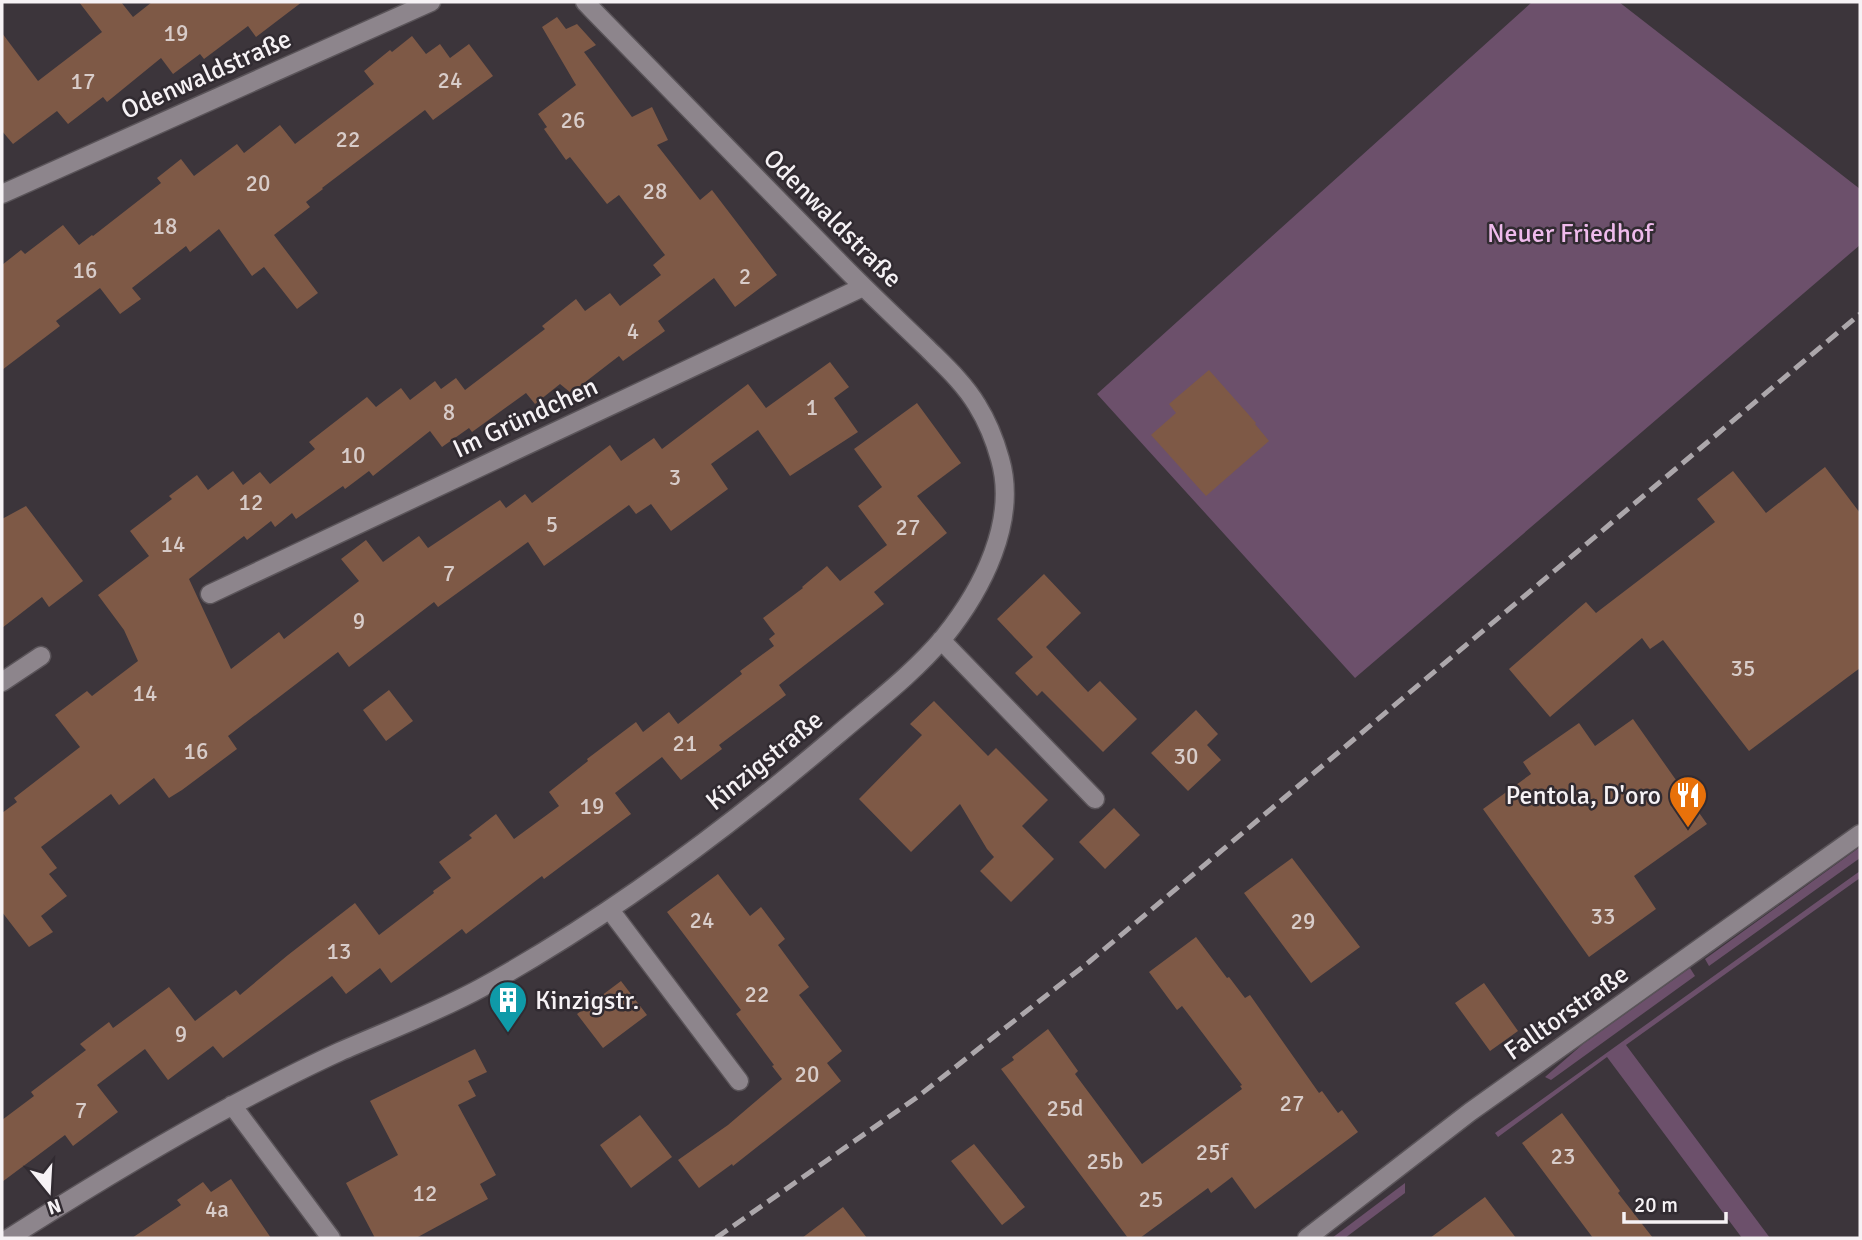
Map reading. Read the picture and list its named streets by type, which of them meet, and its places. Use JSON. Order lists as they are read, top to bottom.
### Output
{
  "streets": {
    "street": [
      "Odenwaldstraße",
      "Im Gründchen",
      "Kinzigstraße",
      "Falltorstraße"
    ]
  },
  "crossings": [
    ["Odenwaldstraße", "Im Gründchen"],
    ["Odenwaldstraße", "Kinzigstraße"]
  ],
  "parks": ["Neuer Friedhof"],
  "places": {
    "restaurant": ["Pentola, D'oro"],
    "building": ["Kinzigstr."]
  },
  "house_numbers": [
    "19",
    "24",
    "17",
    "26",
    "22",
    "20",
    "28",
    "18",
    "16",
    "2",
    "4",
    "1",
    "8",
    "10",
    "3",
    "12",
    "5",
    "27",
    "14",
    "7",
    "9",
    "35",
    "14",
    "21",
    "16",
    "30",
    "19",
    "33",
    "24",
    "29",
    "13",
    "22",
    "9",
    "20",
    "27",
    "25d",
    "7",
    "25f",
    "23",
    "25b",
    "12",
    "25",
    "4a"
  ],
  "scale_bar": "20 m",
  "north": "bottom"
}
